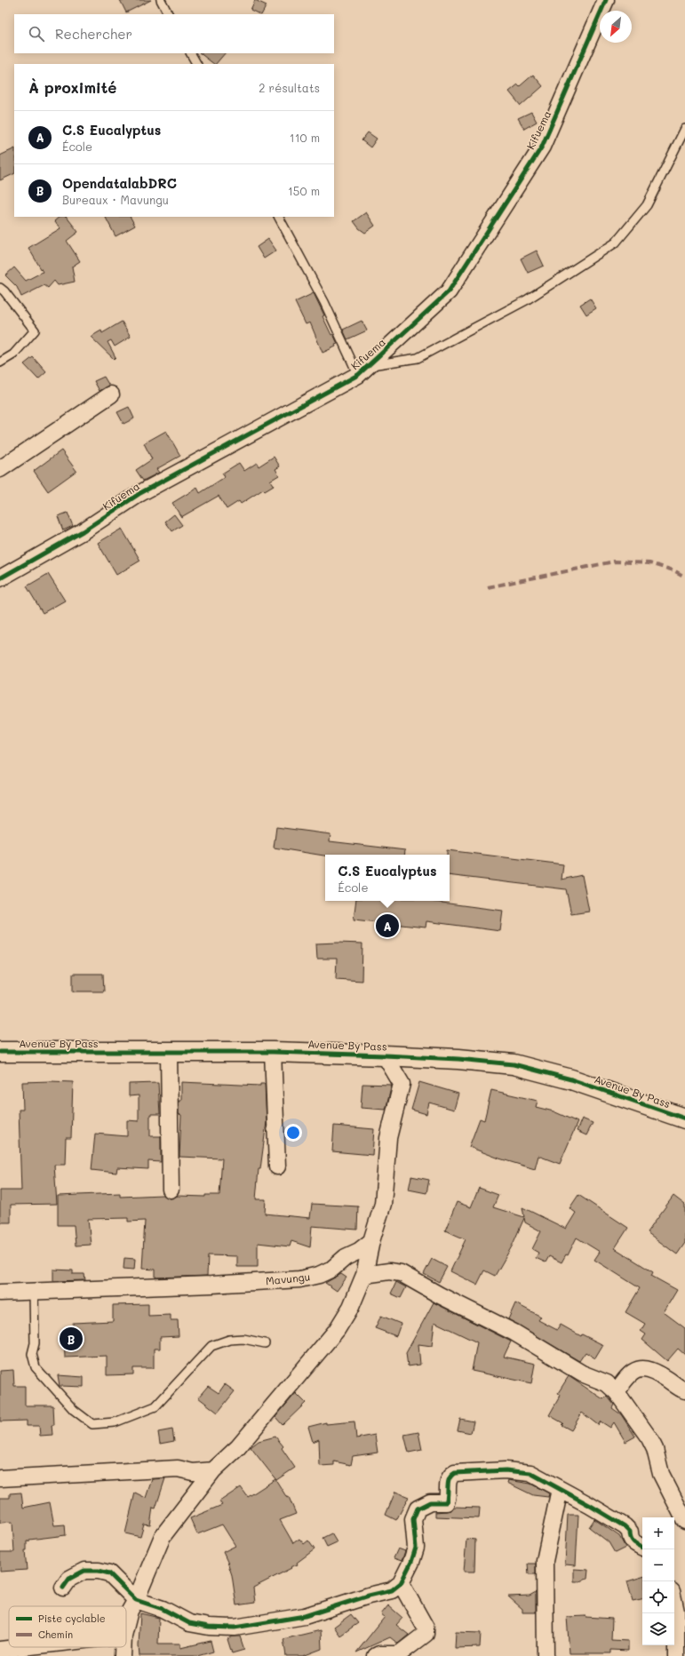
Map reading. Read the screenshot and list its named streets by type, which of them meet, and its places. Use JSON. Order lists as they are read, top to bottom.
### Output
{
  "streets": {
    "highway": ["Avenue By Pass"],
    "street": ["Kifuema", "Mavungu"]
  },
  "legend": ["Piste cyclable", "Chemin"],
  "north": "bottom left",
  "page": {
    "search": "Rechercher",
    "heading": ["À proximité", "2 résultats"],
    "list": [
      {
        "mark": "A",
        "name": "C.S Eucalyptus",
        "note": "École",
        "value": "110 m"
      },
      {
        "mark": "B",
        "name": "OpendatalabDRC",
        "note": "Bureaux · Mavungu",
        "value": "150 m"
      }
    ],
    "popup": ["C.S Eucalyptus", "École"],
    "pins": ["A", "B"],
    "map_buttons": ["+", "−"]
  }
}
